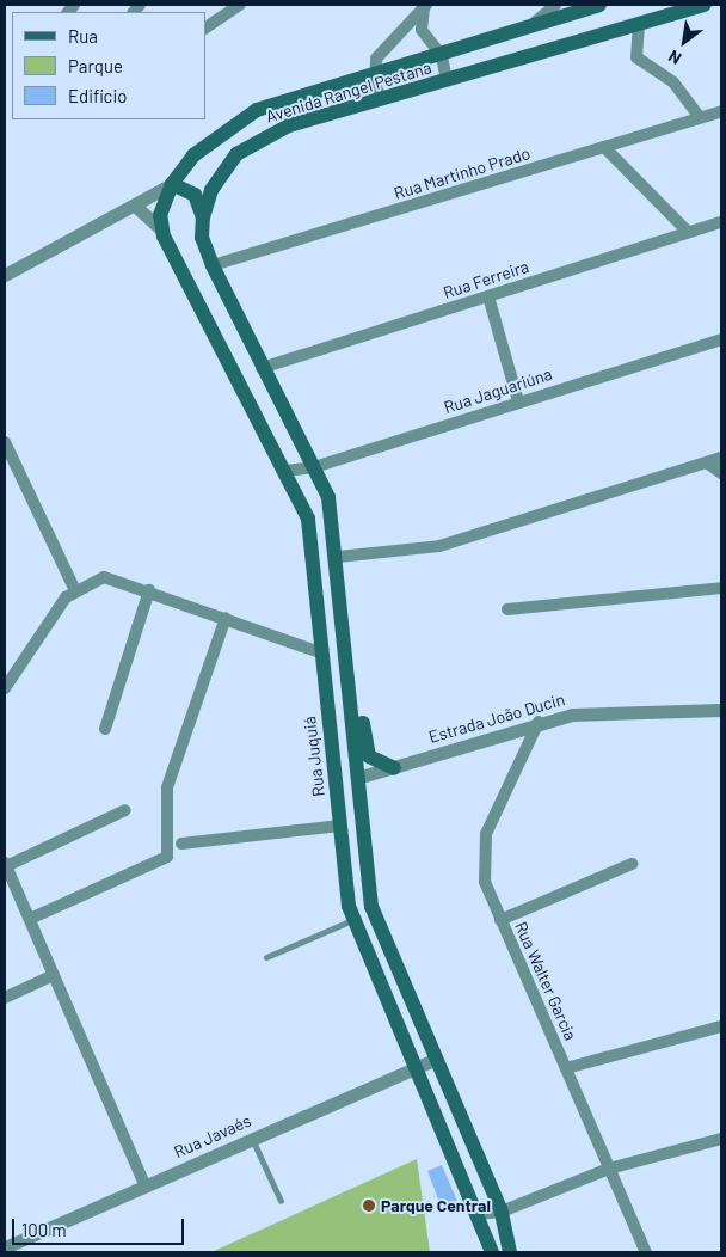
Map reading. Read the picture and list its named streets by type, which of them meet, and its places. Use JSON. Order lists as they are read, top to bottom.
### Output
{
  "streets": {
    "main road": ["Avenida Rangel Pestana", "Rua Juquiá"],
    "street": [
      "Rua Martinho Prado",
      "Rua Ferreira",
      "Rua Jaguariúna",
      "Estrada João Ducin",
      "Rua Walter Garcia",
      "Rua Javaés"
    ]
  },
  "crossings": [
    ["Avenida Rangel Pestana", "Rua Martinho Prado"],
    ["Avenida Rangel Pestana", "Rua Ferreira"],
    ["Avenida Rangel Pestana", "Rua Jaguariúna"],
    ["Estrada João Ducin", "Rua Walter Garcia"],
    ["Rua Juquiá", "Rua Javaés"]
  ],
  "places": ["Parque Central"],
  "legend": ["Rua", "Parque", "Edifício"],
  "scale_bar": "100 m",
  "north": "bottom left"
}
